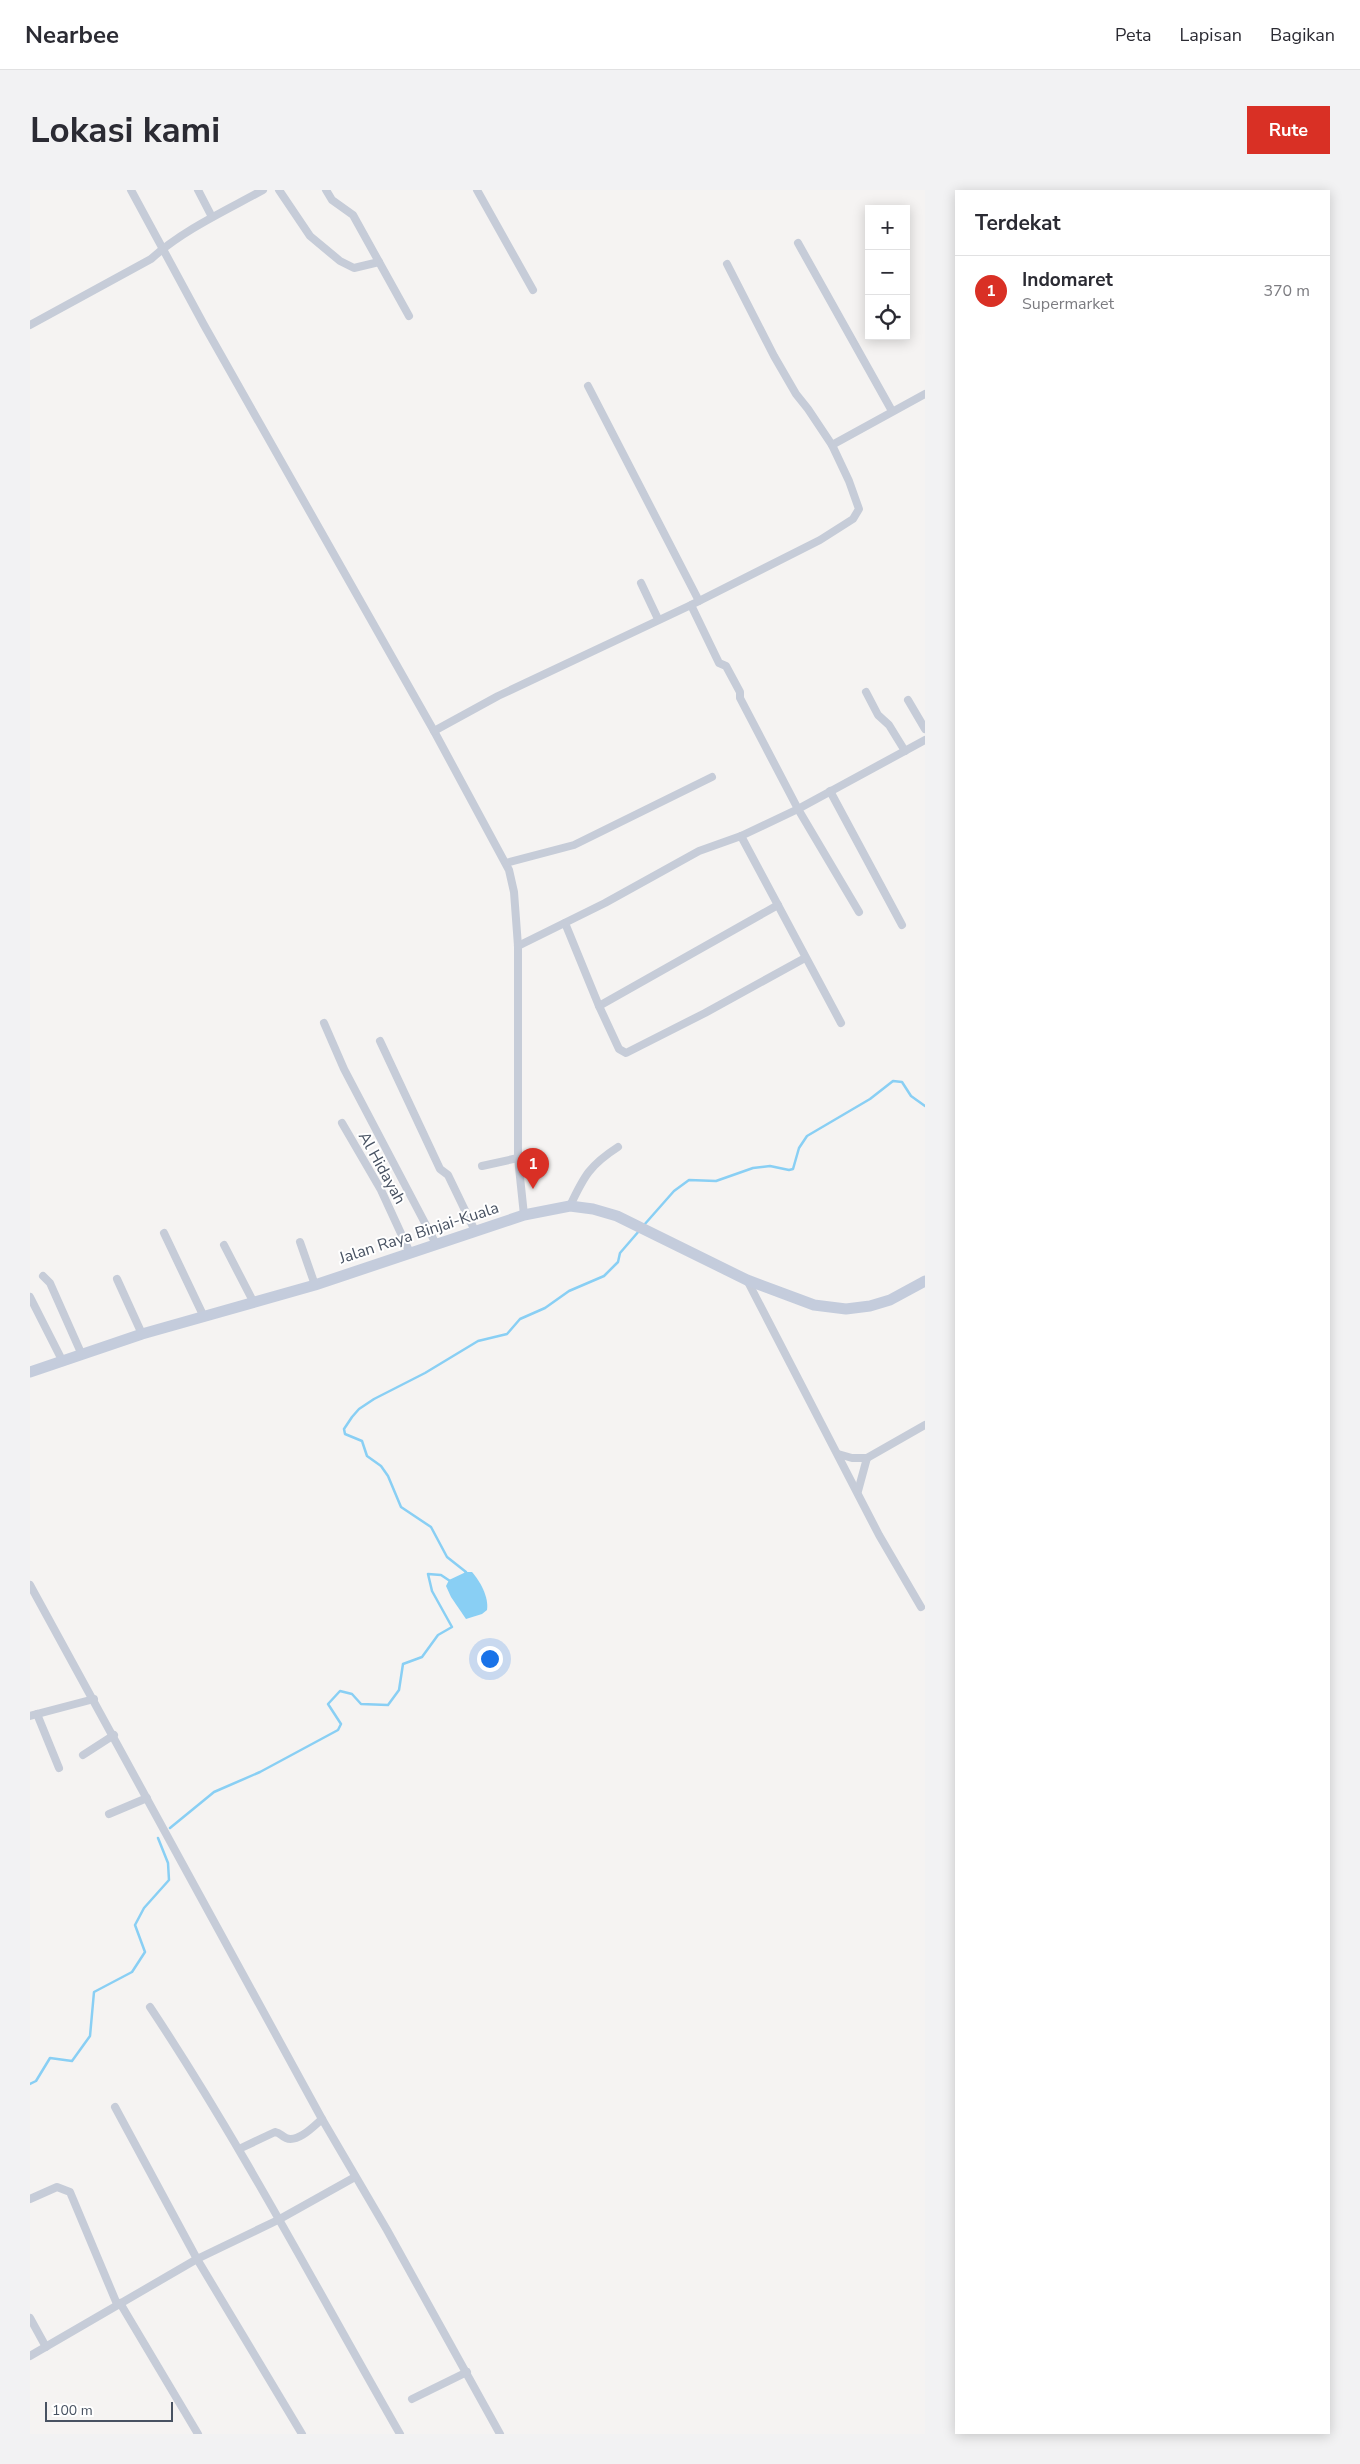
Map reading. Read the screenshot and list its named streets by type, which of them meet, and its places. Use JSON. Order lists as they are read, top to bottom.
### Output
{
  "streets": {
    "main road": ["Jalan Raya Binjai-Kuala"],
    "street": ["Al Hidayah"]
  },
  "crossings": [
    ["Al Hidayah", "Jalan Raya Binjai-Kuala"]
  ],
  "scale_bar": "100 m",
  "page": {
    "header": "Nearbee",
    "nav": ["Peta", "Lapisan", "Bagikan"],
    "buttons": "Rute",
    "title": "Lokasi kami",
    "heading": "Terdekat",
    "map_buttons": ["+", "−"],
    "list": [
      {
        "mark": "1",
        "name": "Indomaret",
        "note": "Supermarket",
        "value": "370 m"
      }
    ],
    "pins": "1",
    "scale": "100 m"
  }
}
